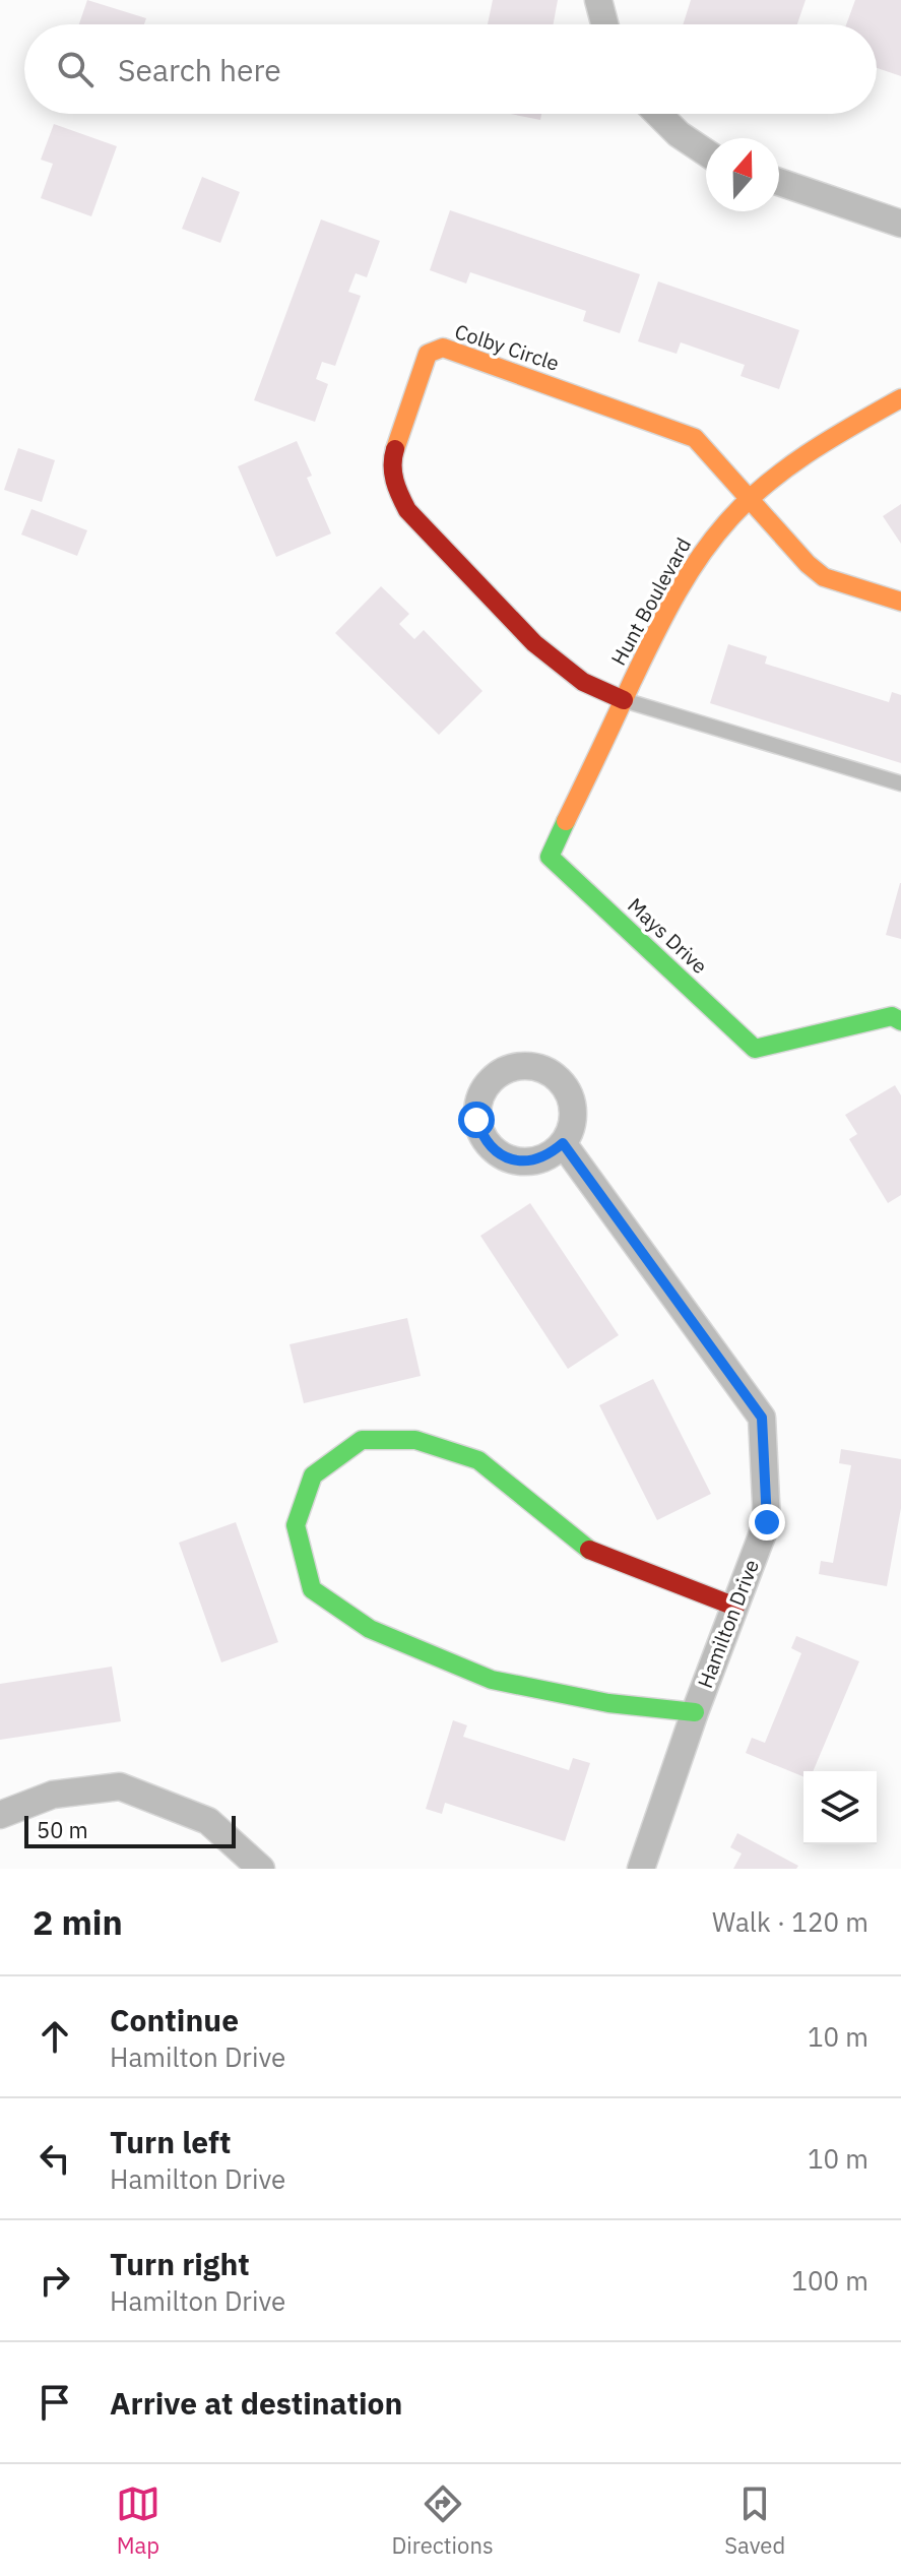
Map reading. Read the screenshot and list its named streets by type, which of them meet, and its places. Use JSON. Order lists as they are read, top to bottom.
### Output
{
  "streets": {
    "street": [
      "Colby Circle",
      "Hunt Boulevard",
      "Mays Drive",
      "Hamilton Drive"
    ]
  },
  "crossings": [
    ["Colby Circle", "Hunt Boulevard"],
    ["Hunt Boulevard", "Mays Drive"]
  ],
  "scale_bar": "50 m",
  "north": "top",
  "page": {
    "search": "Search here",
    "scale": "50 m",
    "heading": ["2 min", "Walk · 120 m"],
    "list": [
      ["Continue", "Hamilton Drive", "10 m"],
      ["Turn left", "Hamilton Drive", "10 m"],
      ["Turn right", "Hamilton Drive", "100 m"],
      "Arrive at destination"
    ],
    "nav": ["Map", "Directions", "Saved"]
  }
}
